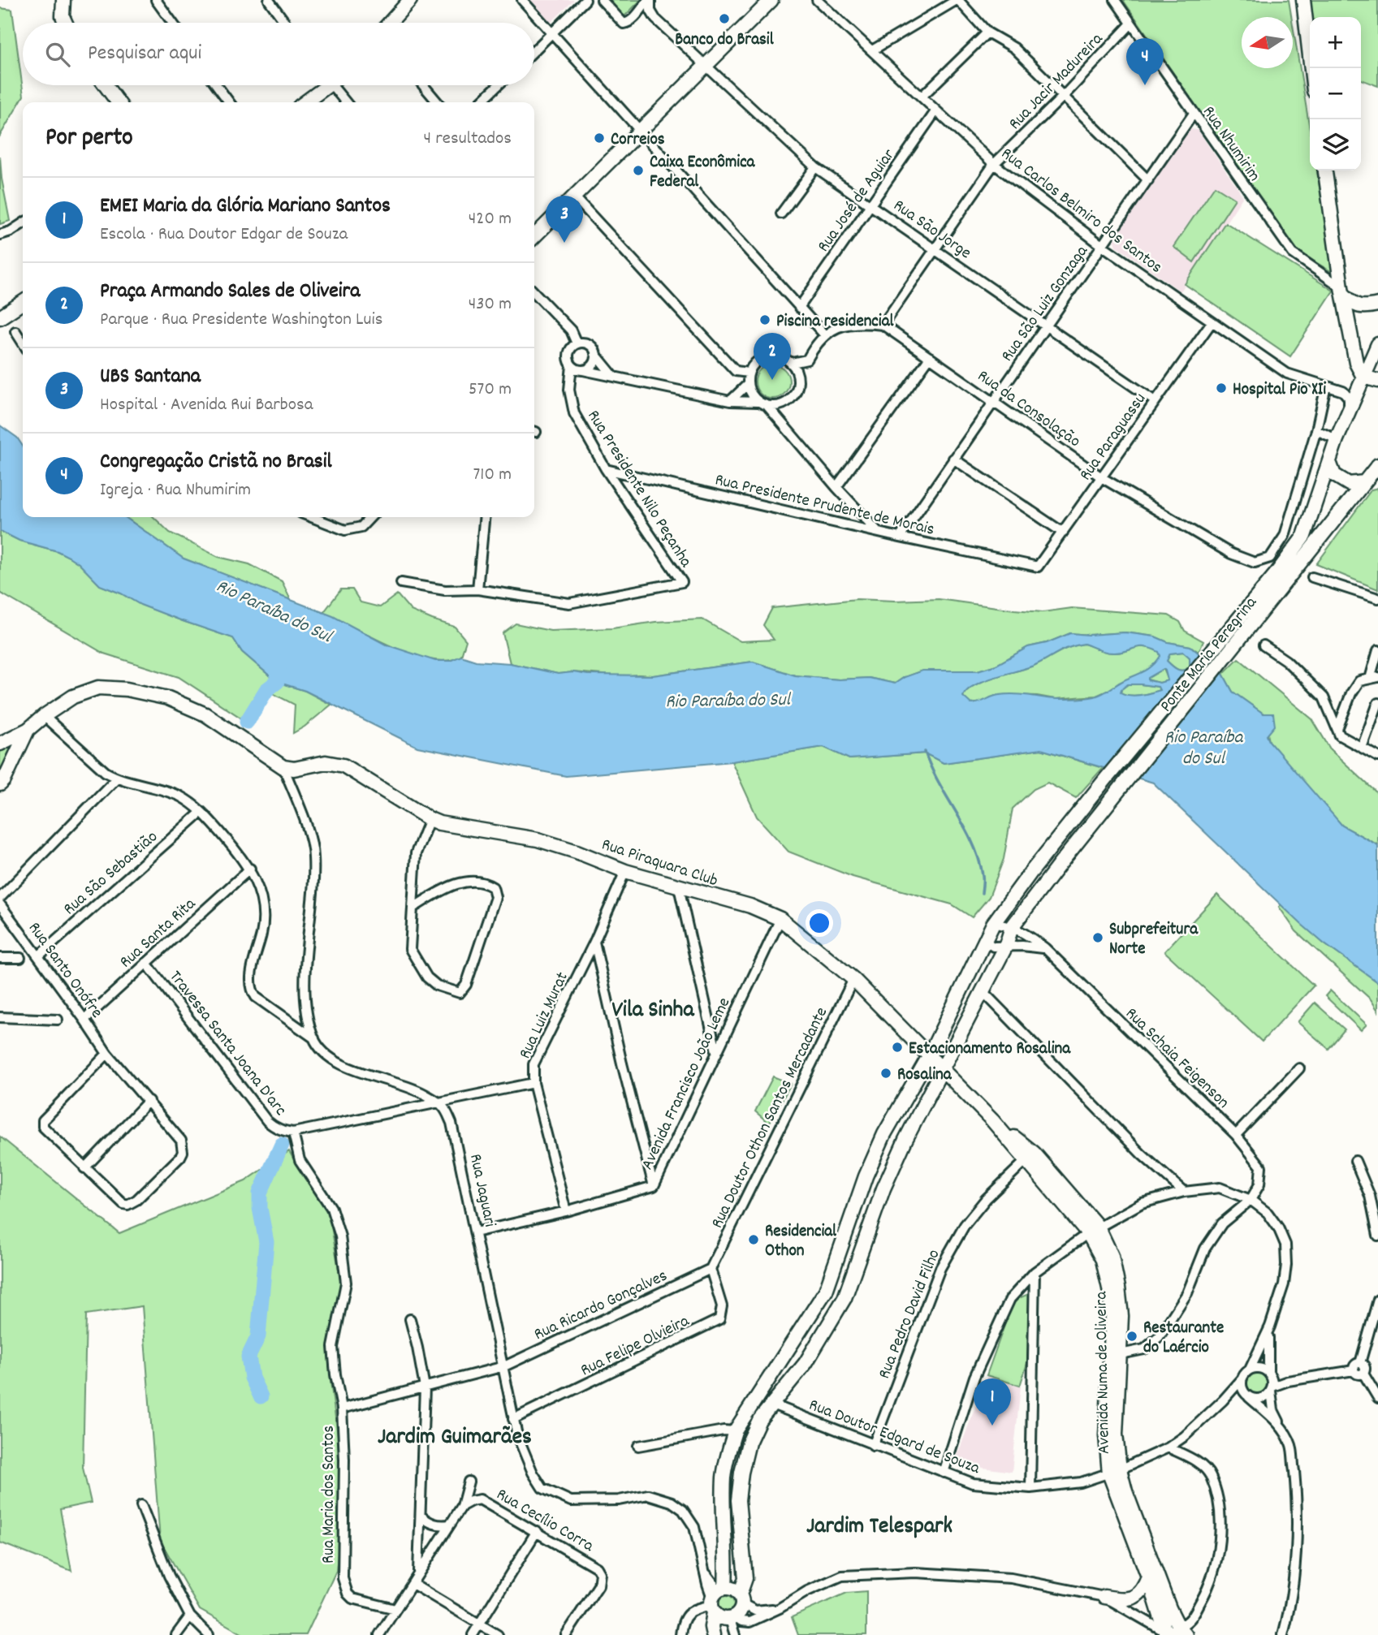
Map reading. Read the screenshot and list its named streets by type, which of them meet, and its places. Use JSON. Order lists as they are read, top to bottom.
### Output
{
  "streets": {
    "main road": ["Ponte Maria Peregrina", "Rua Piraquara Club", "Avenida Numa de Oliveira"],
    "street": [
      "Rua Jacir Madureira",
      "Rua Nhumirim",
      "Rua José de Aguiar",
      "Rua Carlos Belmiro dos Santos",
      "Rua São Jorge",
      "Rua São Luiz Gonzaga",
      "Rua da Consolação",
      "Rua Paraguassu",
      "Rua Presidente Nilo Peçanha",
      "Rua Presidente Prudente de Morais",
      "Rua São Sebastião",
      "Rua Santa Rita",
      "Rua Santo Onófre",
      "Rua Luiz Murat",
      "Travessa Santa Joana D'arc",
      "Rua Schaia Feigenson",
      "Avenida Francisco João Leme",
      "Rua Doutor Othon Santos Mercadante",
      "Rua Jaguari",
      "Rua Ricardo Gonçalves",
      "Rua Pedro David Filho",
      "Rua Felipe Olvieira",
      "Rua Doutor Edgard de Souza",
      "Rua Maria dos Santos",
      "Rua Cecílio Corra"
    ]
  },
  "crossings": [
    ["Rua Jacir Madureira", "Rua Nhumirim"],
    ["Rua Jacir Madureira", "Rua Carlos Belmiro dos Santos"],
    ["Rua Jacir Madureira", "Rua São Jorge"],
    ["Rua Jacir Madureira", "Rua da Consolação"],
    ["Rua Nhumirim", "Rua São Luiz Gonzaga"],
    ["Rua José de Aguiar", "Rua Carlos Belmiro dos Santos"],
    ["Rua José de Aguiar", "Rua São Jorge"],
    ["Rua Carlos Belmiro dos Santos", "Rua São Luiz Gonzaga"],
    ["Rua Carlos Belmiro dos Santos", "Rua Paraguassu"],
    ["Rua São Jorge", "Rua São Luiz Gonzaga"],
    ["Rua São Jorge", "Rua Paraguassu"],
    ["Rua São Luiz Gonzaga", "Rua da Consolação"],
    ["Rua São Luiz Gonzaga", "Rua Presidente Prudente de Morais"],
    ["Rua da Consolação", "Rua Paraguassu"],
    ["Rua Paraguassu", "Rua Presidente Prudente de Morais"],
    ["Rua Presidente Nilo Peçanha", "Rua Presidente Prudente de Morais"],
    ["Ponte Maria Peregrina", "Rua Piraquara Club"],
    ["Ponte Maria Peregrina", "Rua Schaia Feigenson"],
    ["Ponte Maria Peregrina", "Rua Jaguari"],
    ["Rua Piraquara Club", "Rua Luiz Murat"],
    ["Rua Piraquara Club", "Avenida Francisco João Leme"],
    ["Rua Piraquara Club", "Rua Doutor Othon Santos Mercadante"],
    ["Rua Piraquara Club", "Avenida Numa de Oliveira"],
    ["Rua São Sebastião", "Rua Santo Onófre"],
    ["Rua Santa Rita", "Rua Santo Onófre"],
    ["Rua Santa Rita", "Travessa Santa Joana D'arc"],
    ["Rua Luiz Murat", "Avenida Francisco João Leme"],
    ["Avenida Francisco João Leme", "Rua Jaguari"],
    ["Rua Doutor Othon Santos Mercadante", "Rua Ricardo Gonçalves"],
    ["Rua Doutor Othon Santos Mercadante", "Rua Felipe Olvieira"],
    ["Rua Jaguari", "Rua Ricardo Gonçalves"],
    ["Rua Jaguari", "Rua Felipe Olvieira"],
    ["Rua Jaguari", "Rua Maria dos Santos"],
    ["Rua Ricardo Gonçalves", "Rua Felipe Olvieira"],
    ["Rua Ricardo Gonçalves", "Rua Maria dos Santos"],
    ["Rua Pedro David Filho", "Avenida Numa de Oliveira"],
    ["Rua Pedro David Filho", "Rua Doutor Edgard de Souza"],
    ["Avenida Numa de Oliveira", "Rua Doutor Edgard de Souza"]
  ],
  "districts": ["Vila Sinha", "Jardim Guimarães", "Jardim Telespark"],
  "water": ["Rio Paraíba do Sul"],
  "places": [
    "Banco do Brasil",
    "Correios",
    "Caixa Econômica Federal",
    "Piscina residencial",
    "Hospital Pio XIi",
    "Subprefeitura Norte",
    "Estacionamento Rosalina",
    "Rosalina",
    "Residencial Othon",
    "Restaurante do Laércio"
  ],
  "north": "left",
  "page": {
    "map_buttons": ["+", "−"],
    "search": "Pesquisar aqui",
    "pins": [
      "4",
      "3",
      "2",
      "1"
    ],
    "heading": ["Por perto", "4 resultados"],
    "list": [
      {
        "mark": "1",
        "name": "EMEI Maria da Glória Mariano Santos",
        "note": "Escola · Rua Doutor Edgar de Souza",
        "value": "420 m"
      },
      {
        "mark": "2",
        "name": "Praça Armando Sales de Oliveira",
        "note": "Parque · Rua Presidente Washington Luis",
        "value": "430 m"
      },
      {
        "mark": "3",
        "name": "UBS Santana",
        "note": "Hospital · Avenida Rui Barbosa",
        "value": "570 m"
      },
      {
        "mark": "4",
        "name": "Congregação Cristã no Brasil",
        "note": "Igreja · Rua Nhumirim",
        "value": "710 m"
      }
    ]
  }
}
